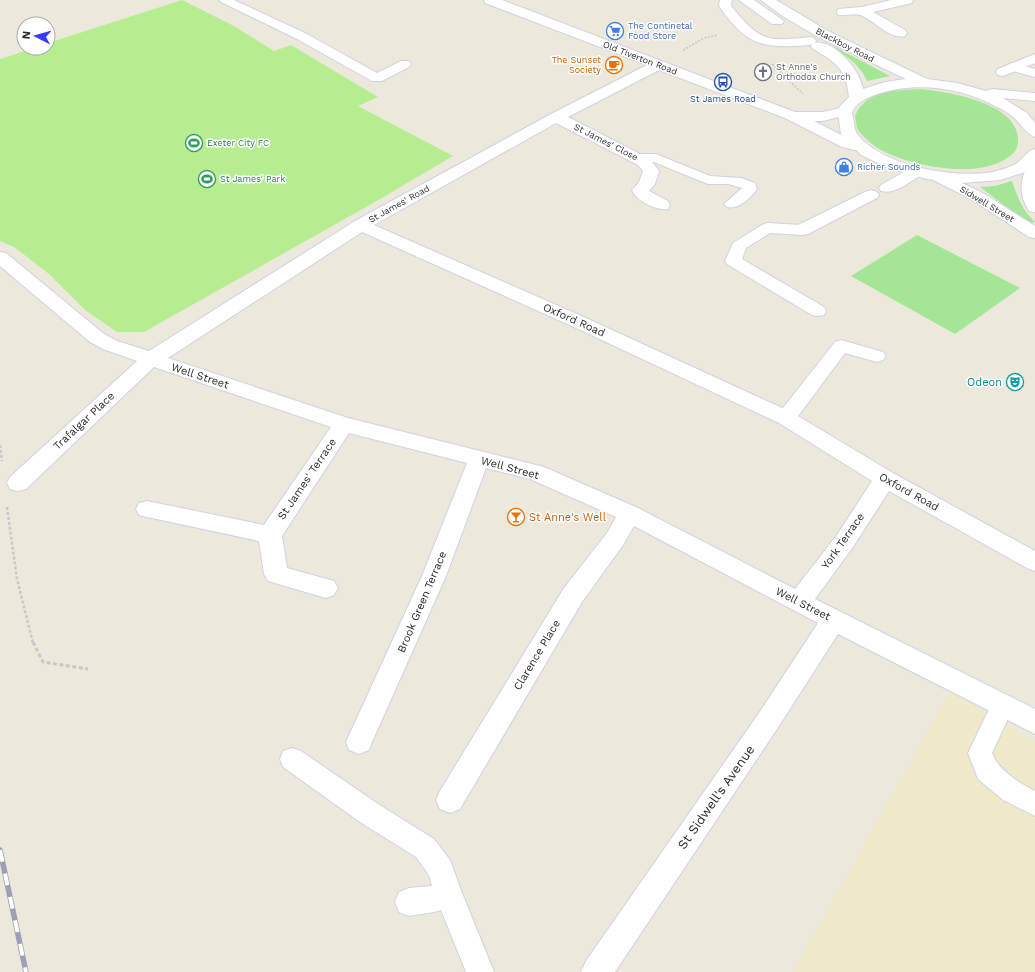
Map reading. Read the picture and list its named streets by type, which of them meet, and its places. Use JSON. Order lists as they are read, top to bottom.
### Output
{
  "streets": {
    "street": [
      "Blackboy Road",
      "Old Tiverton Road",
      "St James' Close",
      "St James' Road",
      "Sidwell Street",
      "Oxford Road",
      "Well Street",
      "Trafalgar Place",
      "St James' Terrace",
      "York Terrace",
      "Brook Green Terrace",
      "Clarence Place",
      "St Sidwell's Avenue"
    ]
  },
  "crossings": [
    ["Old Tiverton Road", "St James' Road"],
    ["St James' Close", "St James' Road"],
    ["St James' Road", "Oxford Road"],
    ["St James' Road", "Well Street"],
    ["St James' Road", "Trafalgar Place"],
    ["Oxford Road", "York Terrace"],
    ["Well Street", "Trafalgar Place"],
    ["Well Street", "St James' Terrace"],
    ["Well Street", "York Terrace"],
    ["Well Street", "Brook Green Terrace"],
    ["Well Street", "Clarence Place"],
    ["Well Street", "St Sidwell's Avenue"]
  ],
  "places": {
    "supermarket": ["The Continetal Food Store"],
    "cafe": ["The Sunset Society"],
    "church": ["St Anne's Orthodox Church"],
    "bus stop": ["St James Road"],
    "sports": ["Exeter City FC", "St James' Park"],
    "shop": ["Richer Sounds"],
    "theatre": ["Odeon"],
    "bar": ["St Anne's Well"]
  },
  "north": "left"
}
